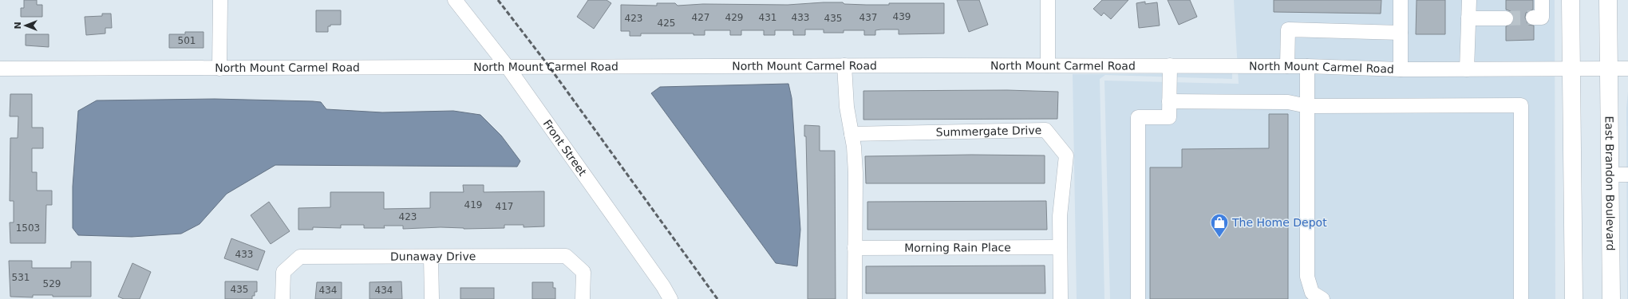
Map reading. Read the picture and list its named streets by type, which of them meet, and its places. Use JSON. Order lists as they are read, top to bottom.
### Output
{
  "streets": {
    "highway": ["East Brandon Boulevard"],
    "street": [
      "North Mount Carmel Road",
      "Summergate Drive",
      "Front Street",
      "Morning Rain Place",
      "Dunaway Drive"
    ]
  },
  "crossings": [
    ["North Mount Carmel Road", "Front Street"],
    ["North Mount Carmel Road", "East Brandon Boulevard"],
    ["Summergate Drive", "Morning Rain Place"]
  ],
  "places": {
    "shop": ["The Home Depot"]
  },
  "house_numbers": [
    "439",
    "427",
    "429",
    "431",
    "433",
    "437",
    "423",
    "435",
    "425",
    "501",
    "419",
    "417",
    "423",
    "1503",
    "433",
    "531",
    "529",
    "435",
    "434",
    "434"
  ],
  "north": "left"
}
